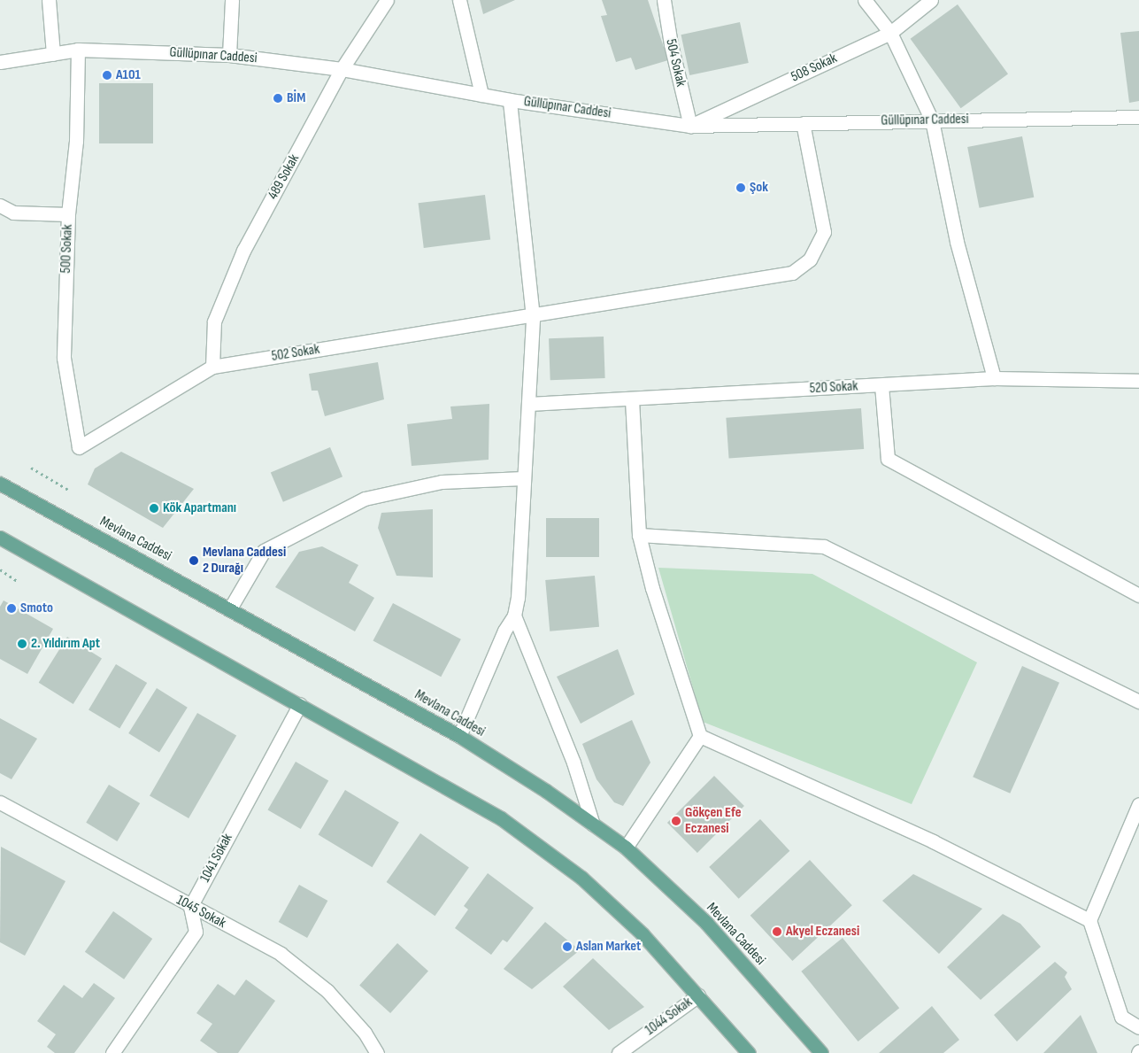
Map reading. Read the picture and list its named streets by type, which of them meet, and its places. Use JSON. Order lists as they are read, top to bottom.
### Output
{
  "streets": {
    "main road": ["Mevlana Caddesi"],
    "street": [
      "Güllüpınar Caddesi",
      "504 Sokak",
      "508 Sokak",
      "489 Sokak",
      "500 Sokak",
      "502 Sokak",
      "520 Sokak",
      "1041 Sokak",
      "1045 Sokak",
      "1044 Sokak"
    ]
  },
  "crossings": [
    ["Güllüpınar Caddesi", "504 Sokak"],
    ["Güllüpınar Caddesi", "508 Sokak"],
    ["Güllüpınar Caddesi", "489 Sokak"],
    ["Güllüpınar Caddesi", "500 Sokak"],
    ["Güllüpınar Caddesi", "502 Sokak"],
    ["504 Sokak", "508 Sokak"],
    ["489 Sokak", "502 Sokak"],
    ["500 Sokak", "502 Sokak"],
    ["1041 Sokak", "1045 Sokak"]
  ],
  "places": [
    "A101",
    "BİM",
    "Şok",
    "Kök Apartmanı",
    "Mevlana Caddesi 2 Durağı",
    "Smoto",
    "2. Yıldırım Apt",
    "Gökçen Efe Eczanesi",
    "Akyel Eczanesi",
    "Aslan Market"
  ]
}
